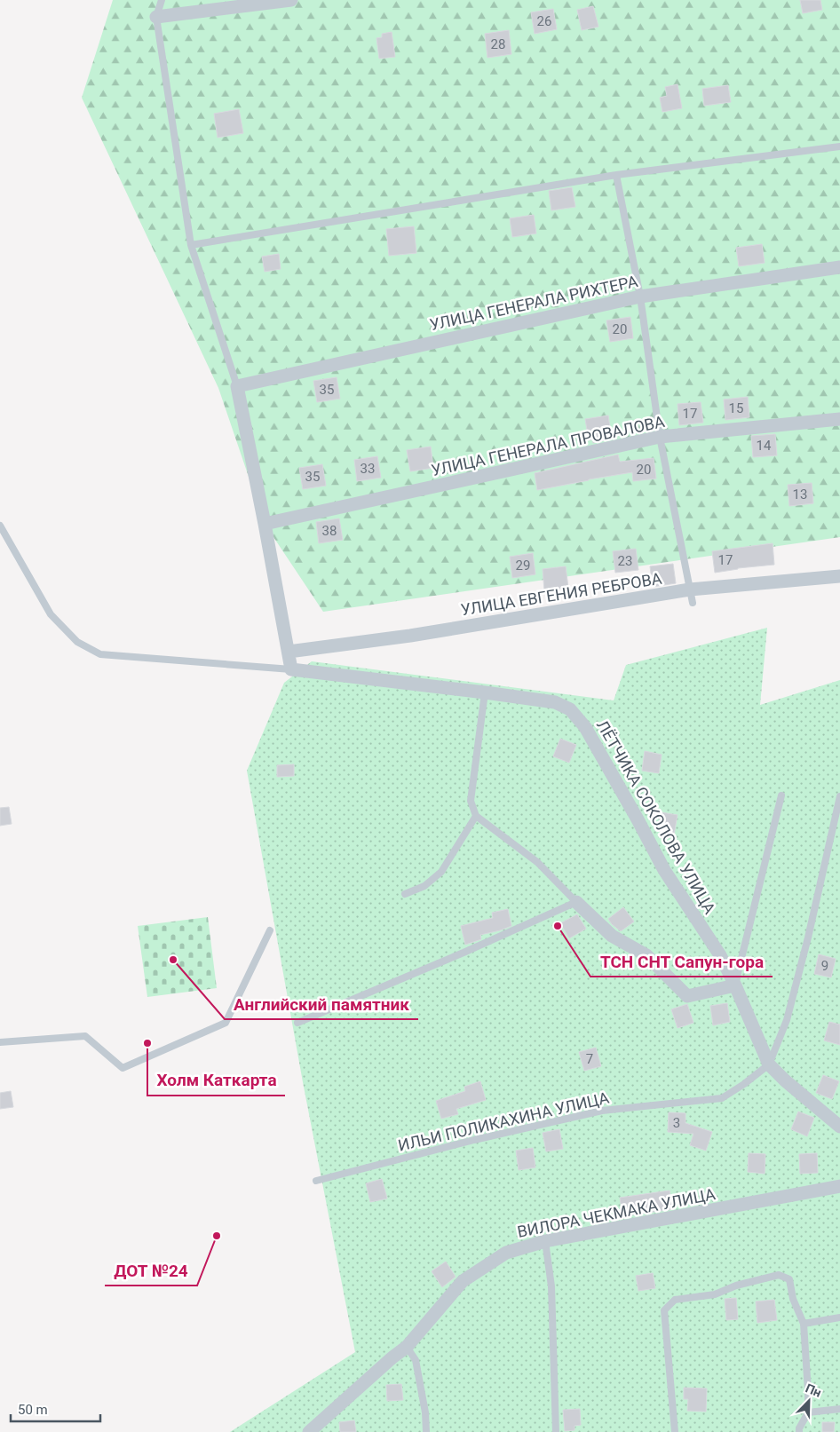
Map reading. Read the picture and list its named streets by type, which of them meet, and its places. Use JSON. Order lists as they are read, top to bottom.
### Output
{
  "streets": {
    "street": [
      "УЛИЦА ГЕНЕРАЛА РИХТЕРА",
      "УЛИЦА ГЕНЕРАЛА ПРОВАЛОВА",
      "УЛИЦА ЕВГЕНИЯ РЕБРОВА",
      "ЛЁТЧИКА СОКОЛОВА УЛИЦА",
      "ВИЛОРА ЧЕКМАКА УЛИЦА"
    ],
    "lane": ["ИЛЬИ ПОЛИКАХИНА УЛИЦА"]
  },
  "crossings": [
    ["ЛЁТЧИКА СОКОЛОВА УЛИЦА", "ИЛЬИ ПОЛИКАХИНА УЛИЦА"]
  ],
  "places": [
    "ТСН СНТ Сапун-гора",
    "Английский памятник",
    "Холм Каткарта",
    "ДОТ №24"
  ],
  "house_numbers": [
    "26",
    "28",
    "20",
    "35",
    "15",
    "17",
    "14",
    "33",
    "20",
    "35",
    "13",
    "38",
    "17",
    "23",
    "29",
    "9",
    "7",
    "3"
  ],
  "scale_bar": "50 m",
  "north": "top right"
}
